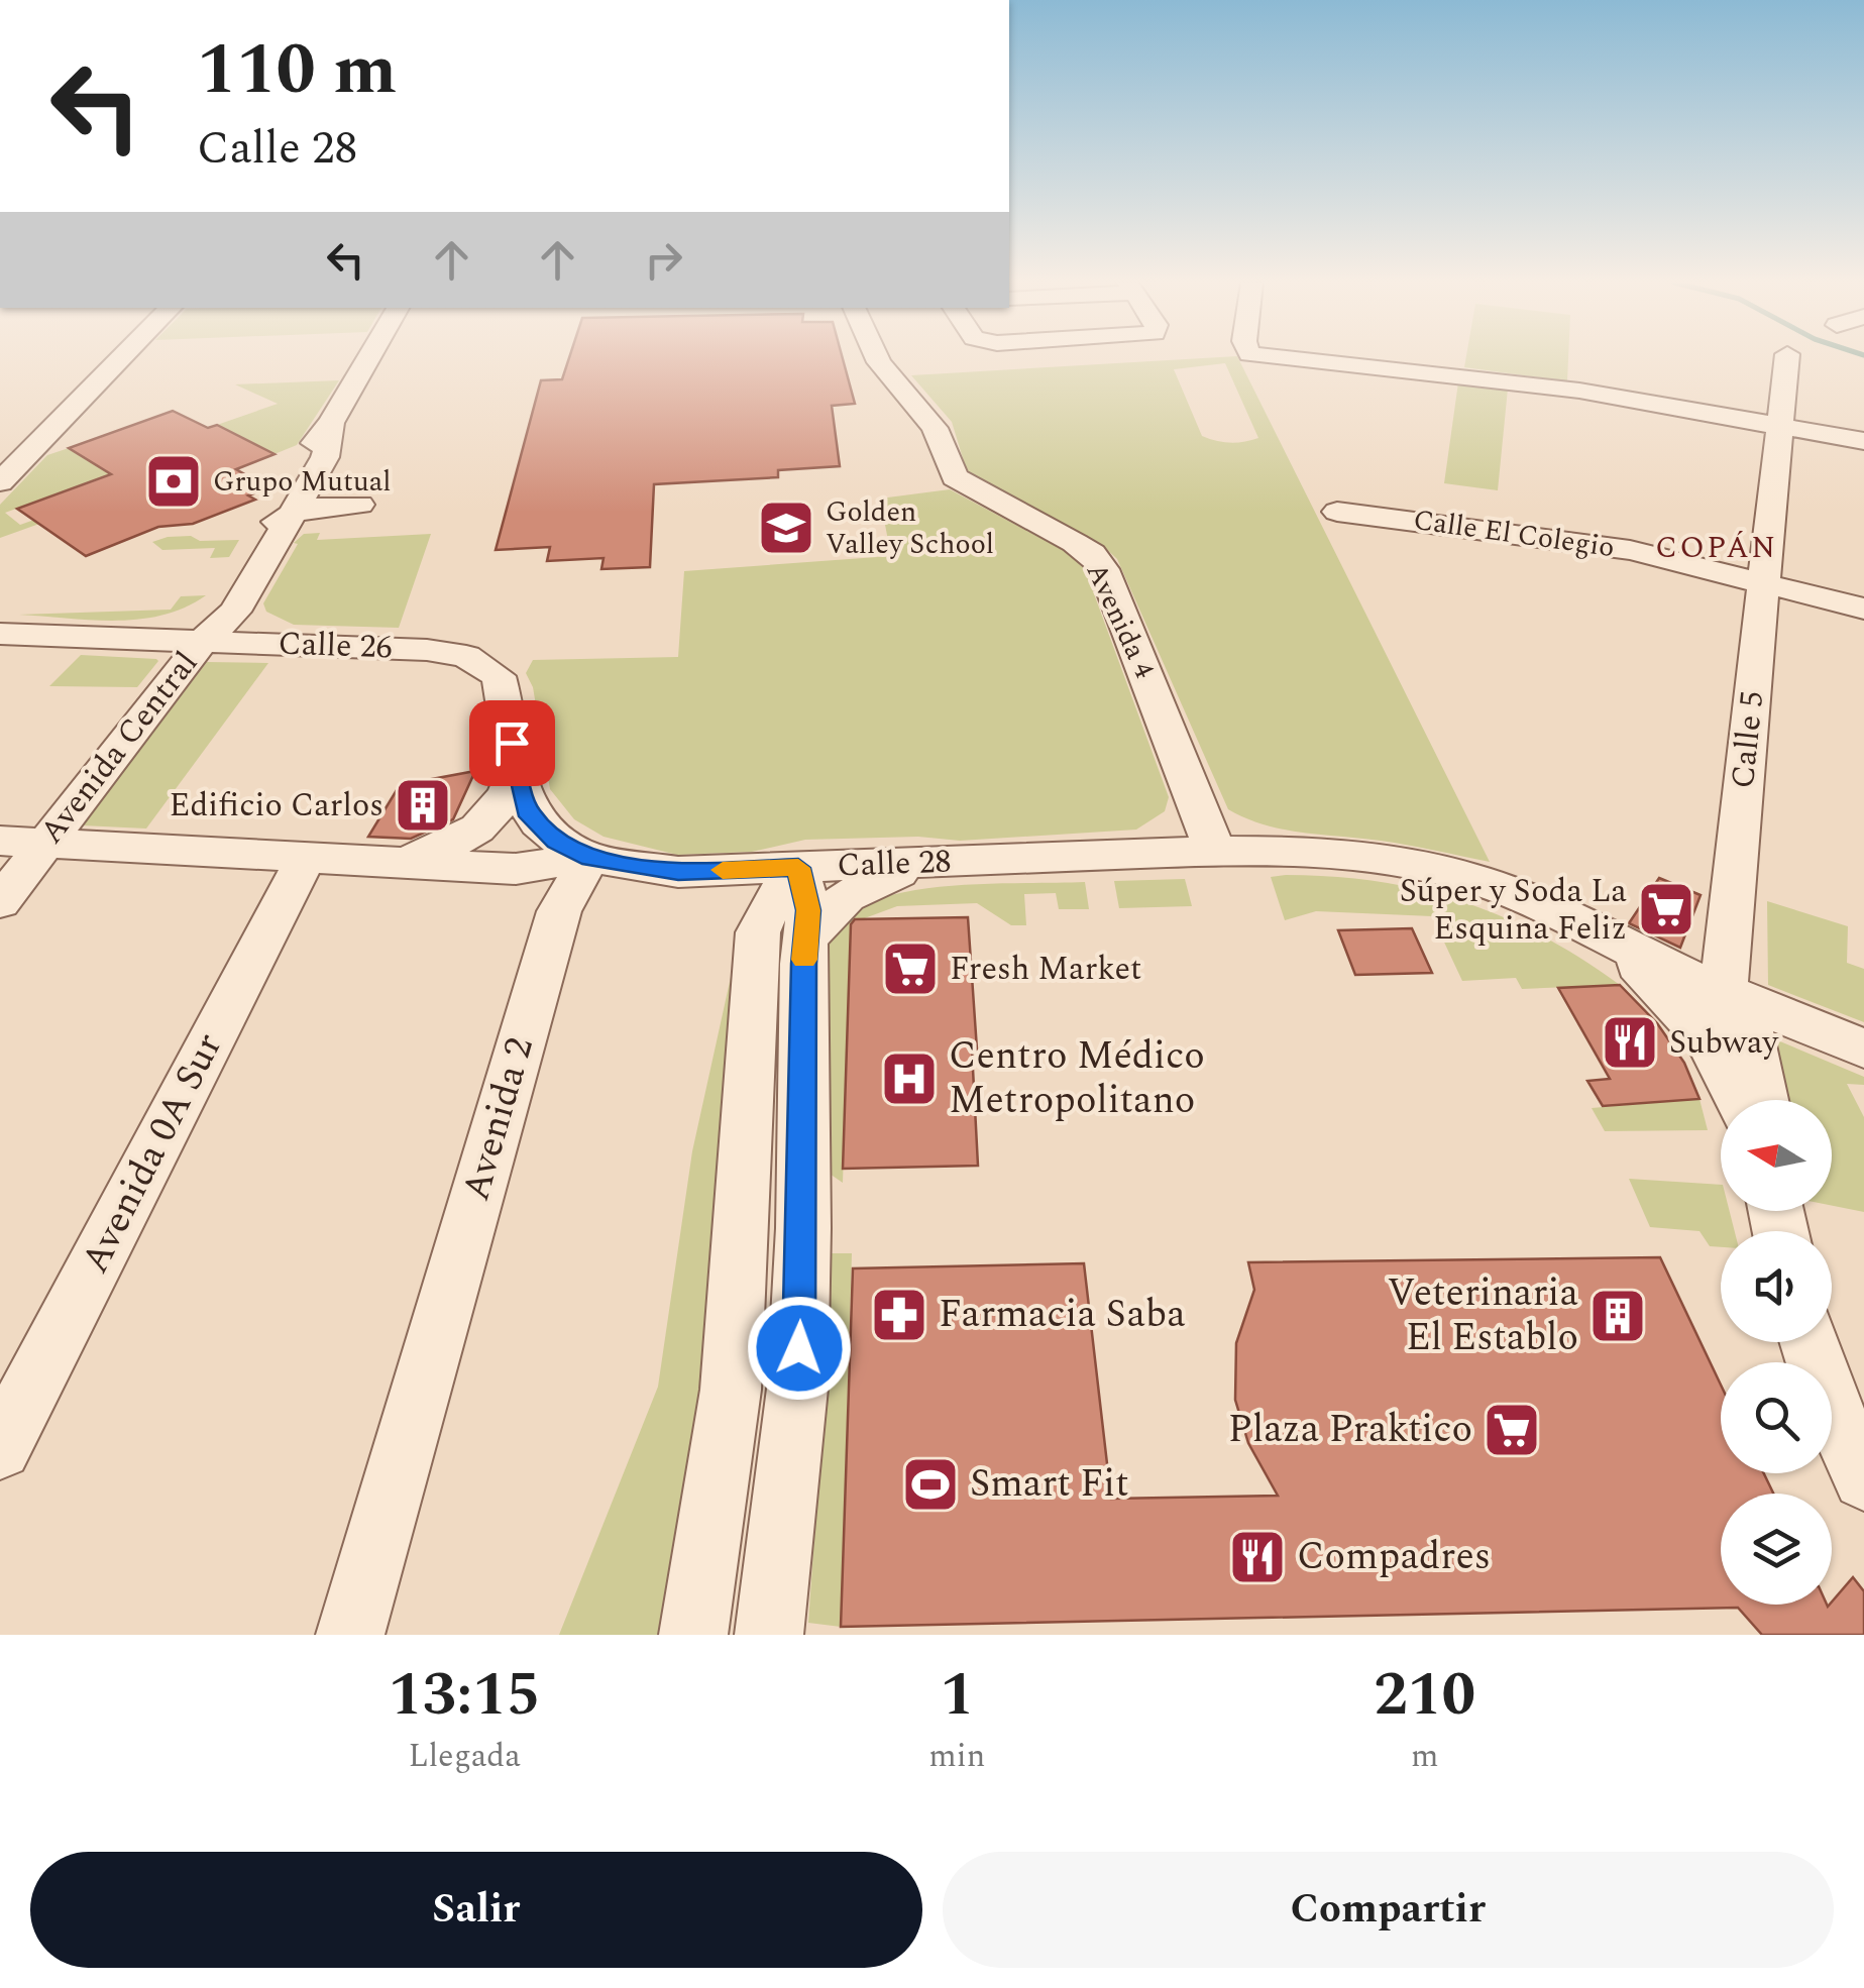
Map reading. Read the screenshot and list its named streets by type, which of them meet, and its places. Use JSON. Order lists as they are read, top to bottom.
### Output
{
  "streets": {
    "street": [
      "Calle El Colegio",
      "Avenida 4",
      "Calle 26",
      "Calle 5",
      "Avenida Central",
      "Calle 28",
      "Avenida 2",
      "Avenida 0A Sur"
    ]
  },
  "crossings": [
    ["Calle El Colegio", "Calle 5"],
    ["Avenida 4", "Calle 28"],
    ["Calle 26", "Avenida Central"],
    ["Avenida Central", "Calle 28"],
    ["Calle 28", "Avenida 2"],
    ["Calle 28", "Avenida 0A Sur"]
  ],
  "districts": ["COPÁN"],
  "places": {
    "bank": ["Grupo Mutual"],
    "school or university": ["Golden Valley School"],
    "building": ["Edificio Carlos", "Veterinaria El Establo"],
    "supermarket": ["Súper y Soda La Esquina Feliz", "Fresh Market", "Plaza Praktico"],
    "restaurant": ["Subway", "Compadres"],
    "hospital": ["Centro Médico Metropolitano"],
    "pharmacy": ["Farmacia Saba"],
    "sports": ["Smart Fit"]
  },
  "north": "left",
  "page": {
    "turn": ["110 m", "Calle 28"],
    "eta": [
      "13:15",
      "Llegada",
      "1",
      "min",
      "210",
      "m"
    ],
    "buttons": ["Salir", "Compartir"]
  }
}
